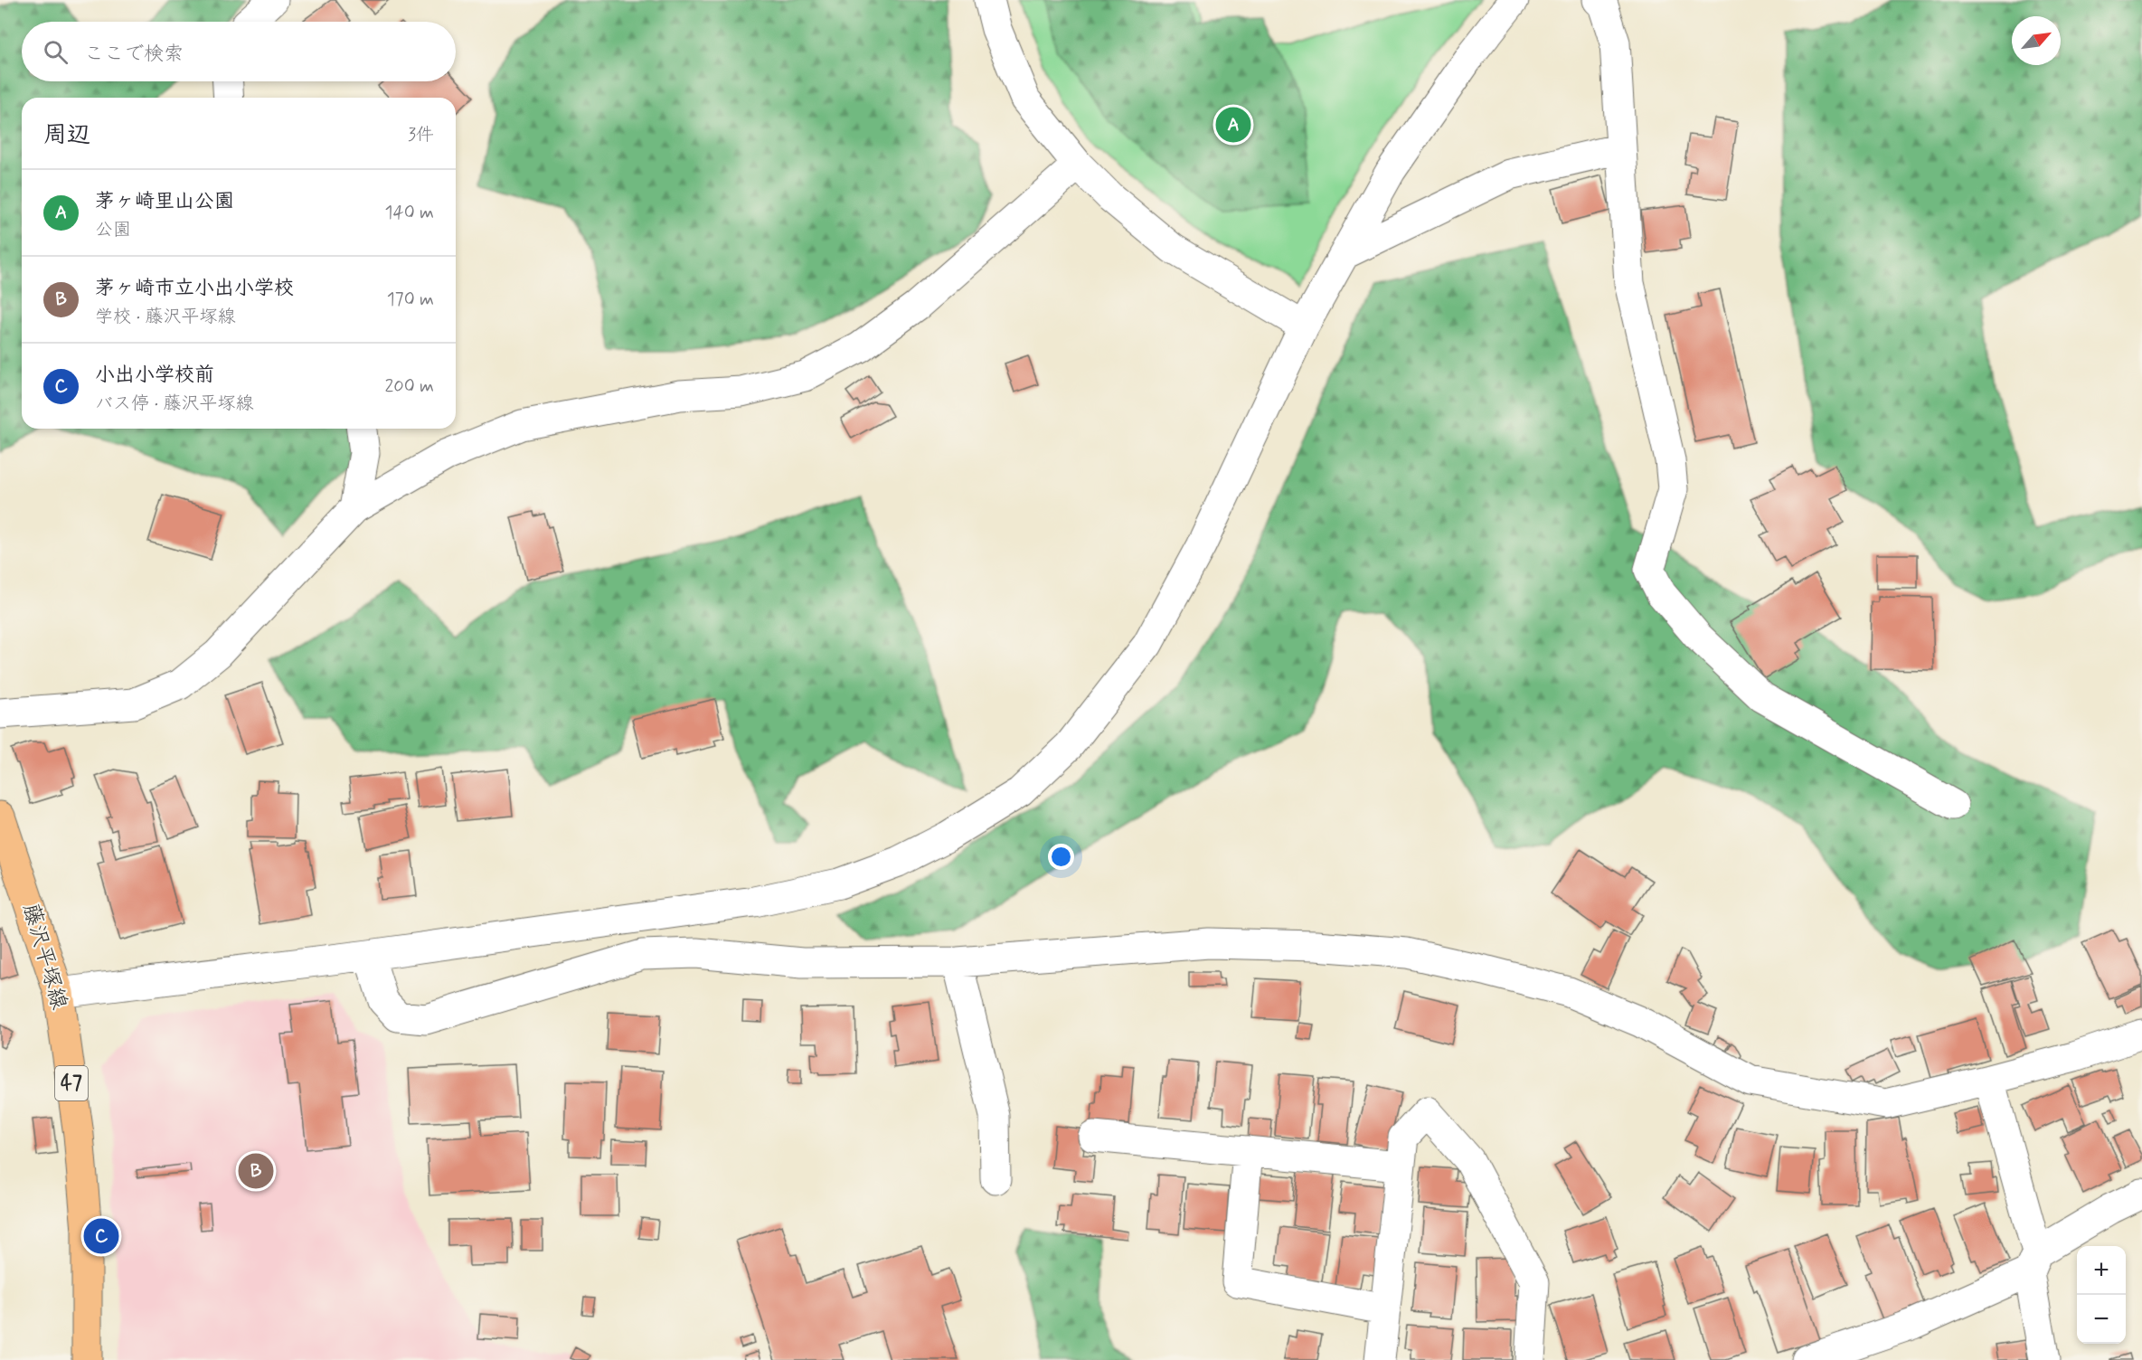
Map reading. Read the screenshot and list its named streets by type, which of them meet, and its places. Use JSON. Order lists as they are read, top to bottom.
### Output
{
  "streets": {
    "main road": ["藤沢平塚線", "47"]
  },
  "north": "top right",
  "page": {
    "search": "ここで検索",
    "heading": ["周辺", "3件"],
    "pins": ["A", "B", "C"],
    "list": [
      {
        "mark": "A",
        "name": "茅ヶ崎里山公園",
        "note": "公園",
        "value": "140 m"
      },
      {
        "mark": "B",
        "name": "茅ヶ崎市立小出小学校",
        "note": "学校 · 藤沢平塚線",
        "value": "170 m"
      },
      {
        "mark": "C",
        "name": "小出小学校前",
        "note": "バス停 · 藤沢平塚線",
        "value": "200 m"
      }
    ],
    "map_buttons": ["+", "−"]
  }
}
